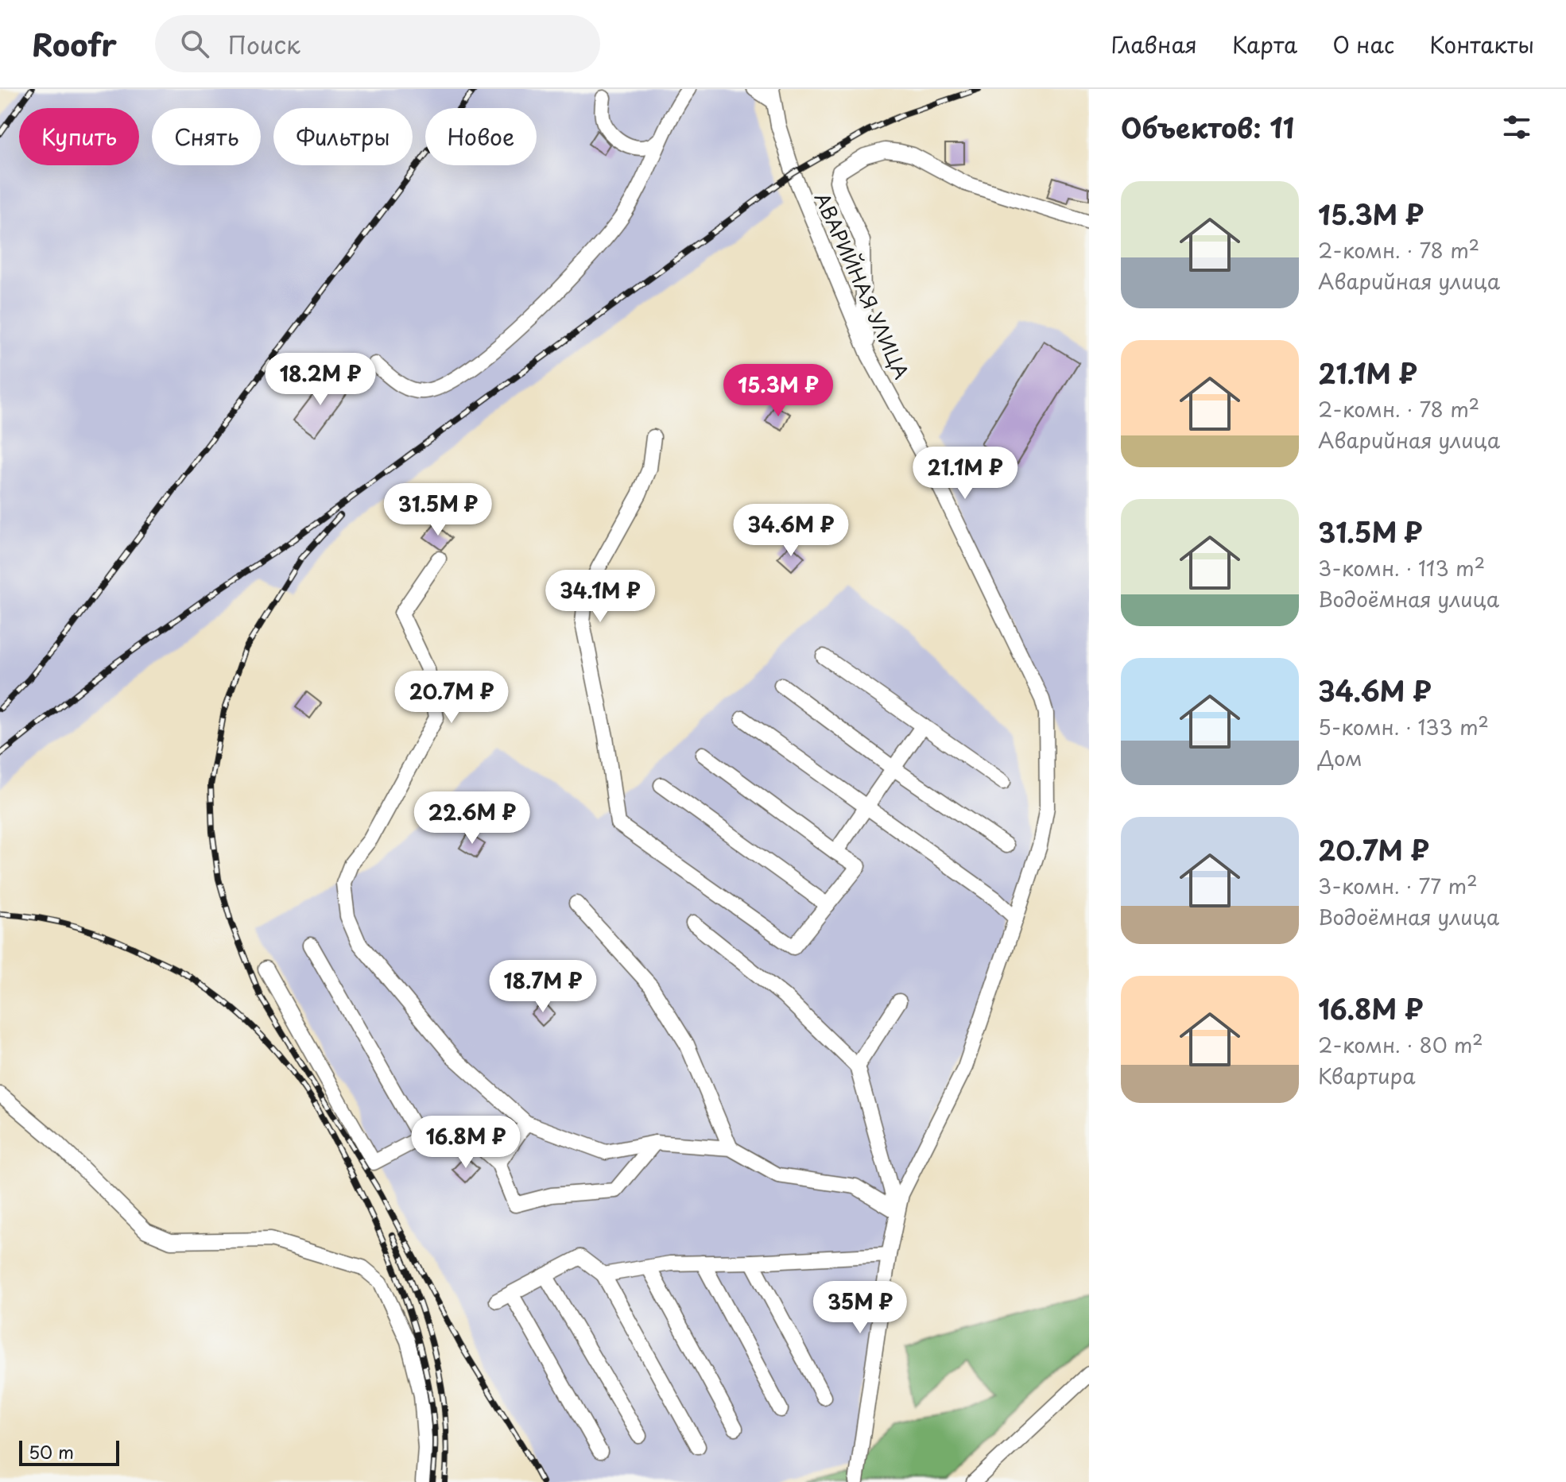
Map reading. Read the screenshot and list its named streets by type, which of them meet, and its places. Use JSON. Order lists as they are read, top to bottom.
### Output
{
  "streets": {
    "street": ["АВАРИЙНАЯ УЛИЦА"]
  },
  "scale_bar": "50 m",
  "page": {
    "header": "Roofr",
    "search": "Поиск",
    "nav": [
      "Главная",
      "Карта",
      "О нас",
      "Контакты"
    ],
    "heading": "Объектов: 11",
    "chip": [
      "Купить",
      "Снять",
      "Фильтры",
      "Новое"
    ],
    "list": [
      {
        "name": "15.3M ₽",
        "note": "2-комн. · 78 m² · Аварийная улица"
      },
      {
        "name": "21.1M ₽",
        "note": "2-комн. · 78 m² · Аварийная улица"
      },
      {
        "name": "31.5M ₽",
        "note": "3-комн. · 113 m² · Водоёмная улица"
      },
      {
        "name": "34.6M ₽",
        "note": "5-комн. · 133 m² · Дом"
      },
      {
        "name": "20.7M ₽",
        "note": "3-комн. · 77 m² · Водоёмная улица"
      },
      {
        "name": "16.8M ₽",
        "note": "2-комн. · 80 m² · Квартира"
      }
    ],
    "price": [
      "18.2M ₽",
      "15.3M ₽",
      "21.1M ₽",
      "31.5M ₽",
      "34.6M ₽",
      "34.1M ₽",
      "20.7M ₽",
      "22.6M ₽",
      "18.7M ₽",
      "16.8M ₽",
      "35M ₽"
    ],
    "scale": "50 m"
  }
}
